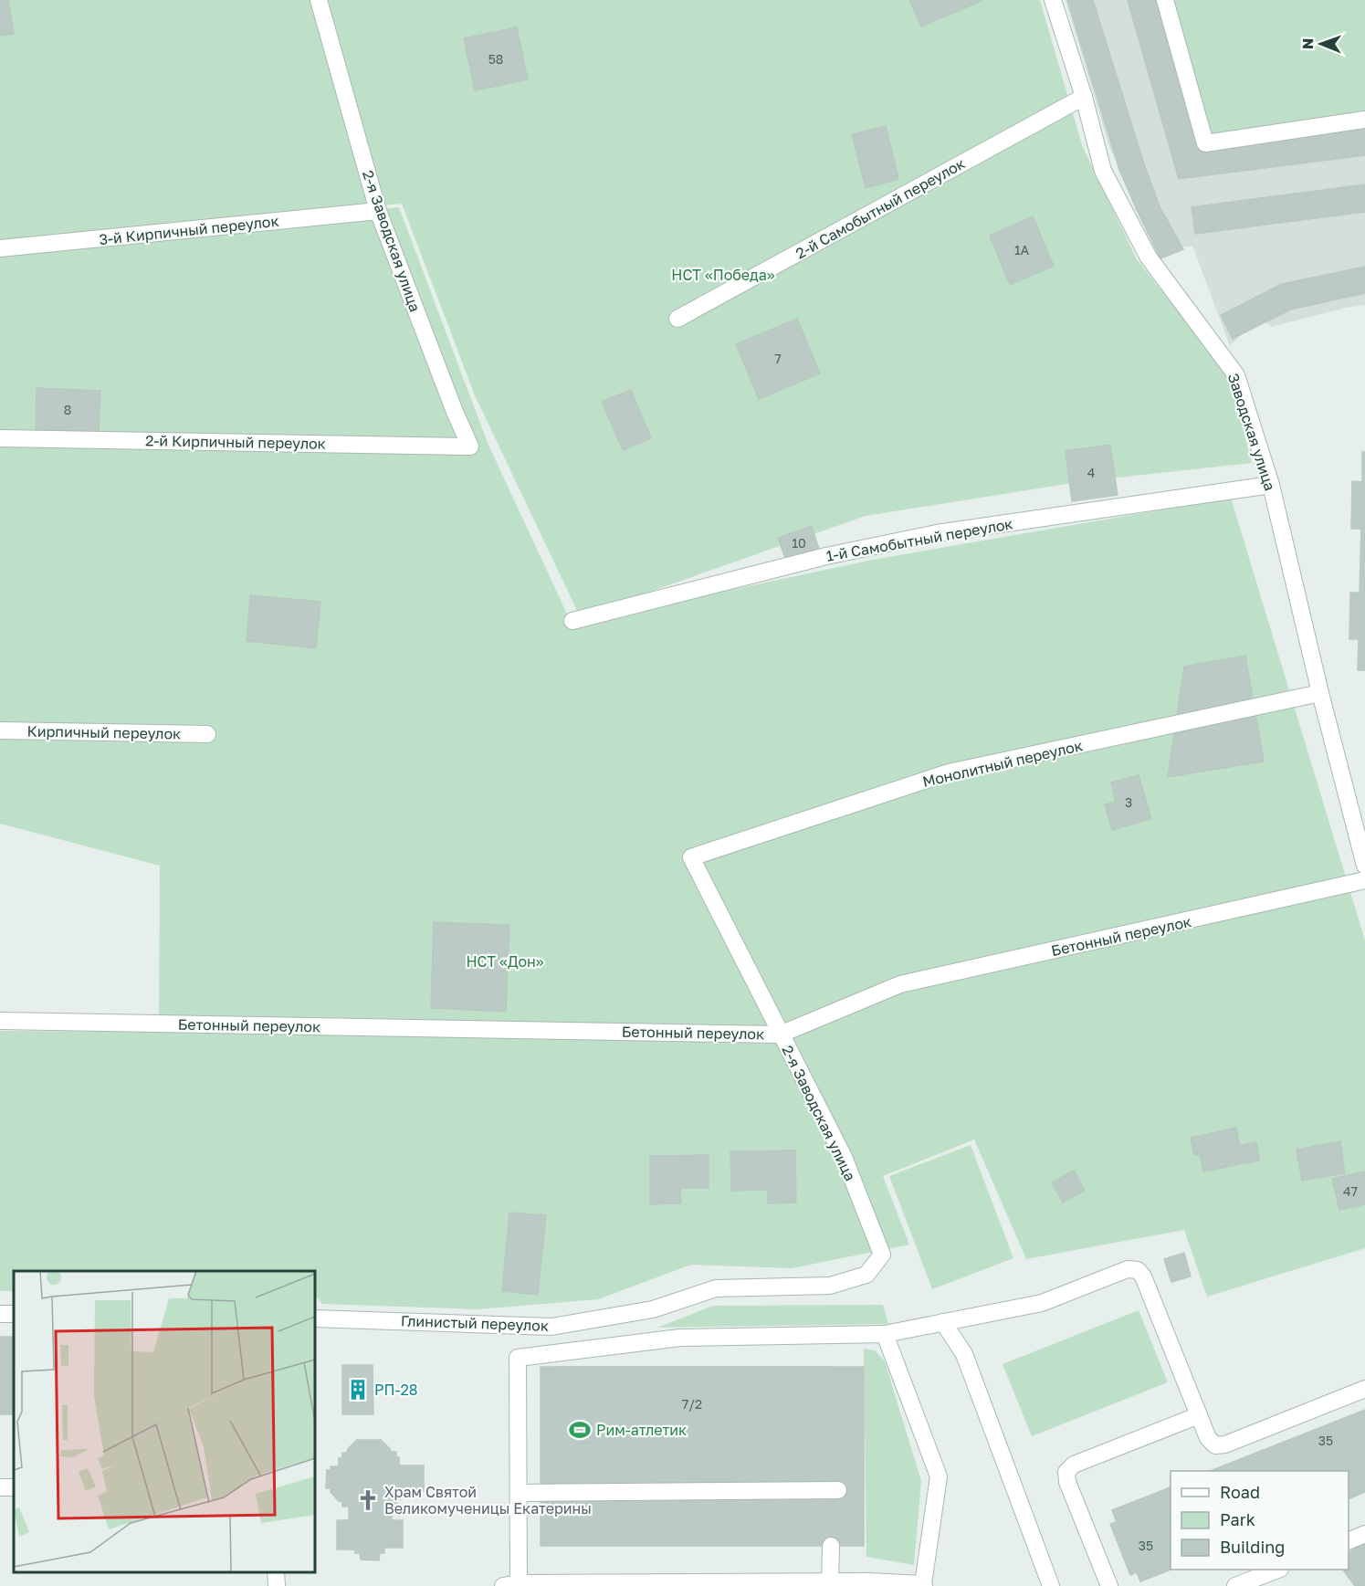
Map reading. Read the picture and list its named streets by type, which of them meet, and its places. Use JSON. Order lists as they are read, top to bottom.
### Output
{
  "streets": {
    "street": [
      "2-й Самобытный переулок",
      "3-й Кирпичный переулок",
      "2-я Заводская улица",
      "Заводская улица",
      "2-й Кирпичный переулок",
      "1-й Самобытный переулок",
      "Кирпичный переулок",
      "Монолитный переулок",
      "Бетонный переулок",
      "Глинистый переулок"
    ]
  },
  "crossings": [
    ["2-й Самобытный переулок", "Заводская улица"],
    ["3-й Кирпичный переулок", "2-я Заводская улица"],
    ["2-я Заводская улица", "2-й Кирпичный переулок"],
    ["2-я Заводская улица", "Монолитный переулок"],
    ["2-я Заводская улица", "Бетонный переулок"],
    ["2-я Заводская улица", "Глинистый переулок"],
    ["Заводская улица", "1-й Самобытный переулок"],
    ["Заводская улица", "Монолитный переулок"]
  ],
  "parks": ["НСТ «Победа»", "НСТ «Дон»"],
  "places": {
    "building": ["РП-28"],
    "sports": ["Рим-атлетик"],
    "church": ["Храм Святой Великомученицы Екатерины"]
  },
  "house_numbers": [
    "58",
    "1А",
    "7",
    "8",
    "4",
    "10",
    "3",
    "47",
    "7/2",
    "35",
    "35"
  ],
  "legend": ["Road", "Park", "Building"],
  "north": "left"
}
